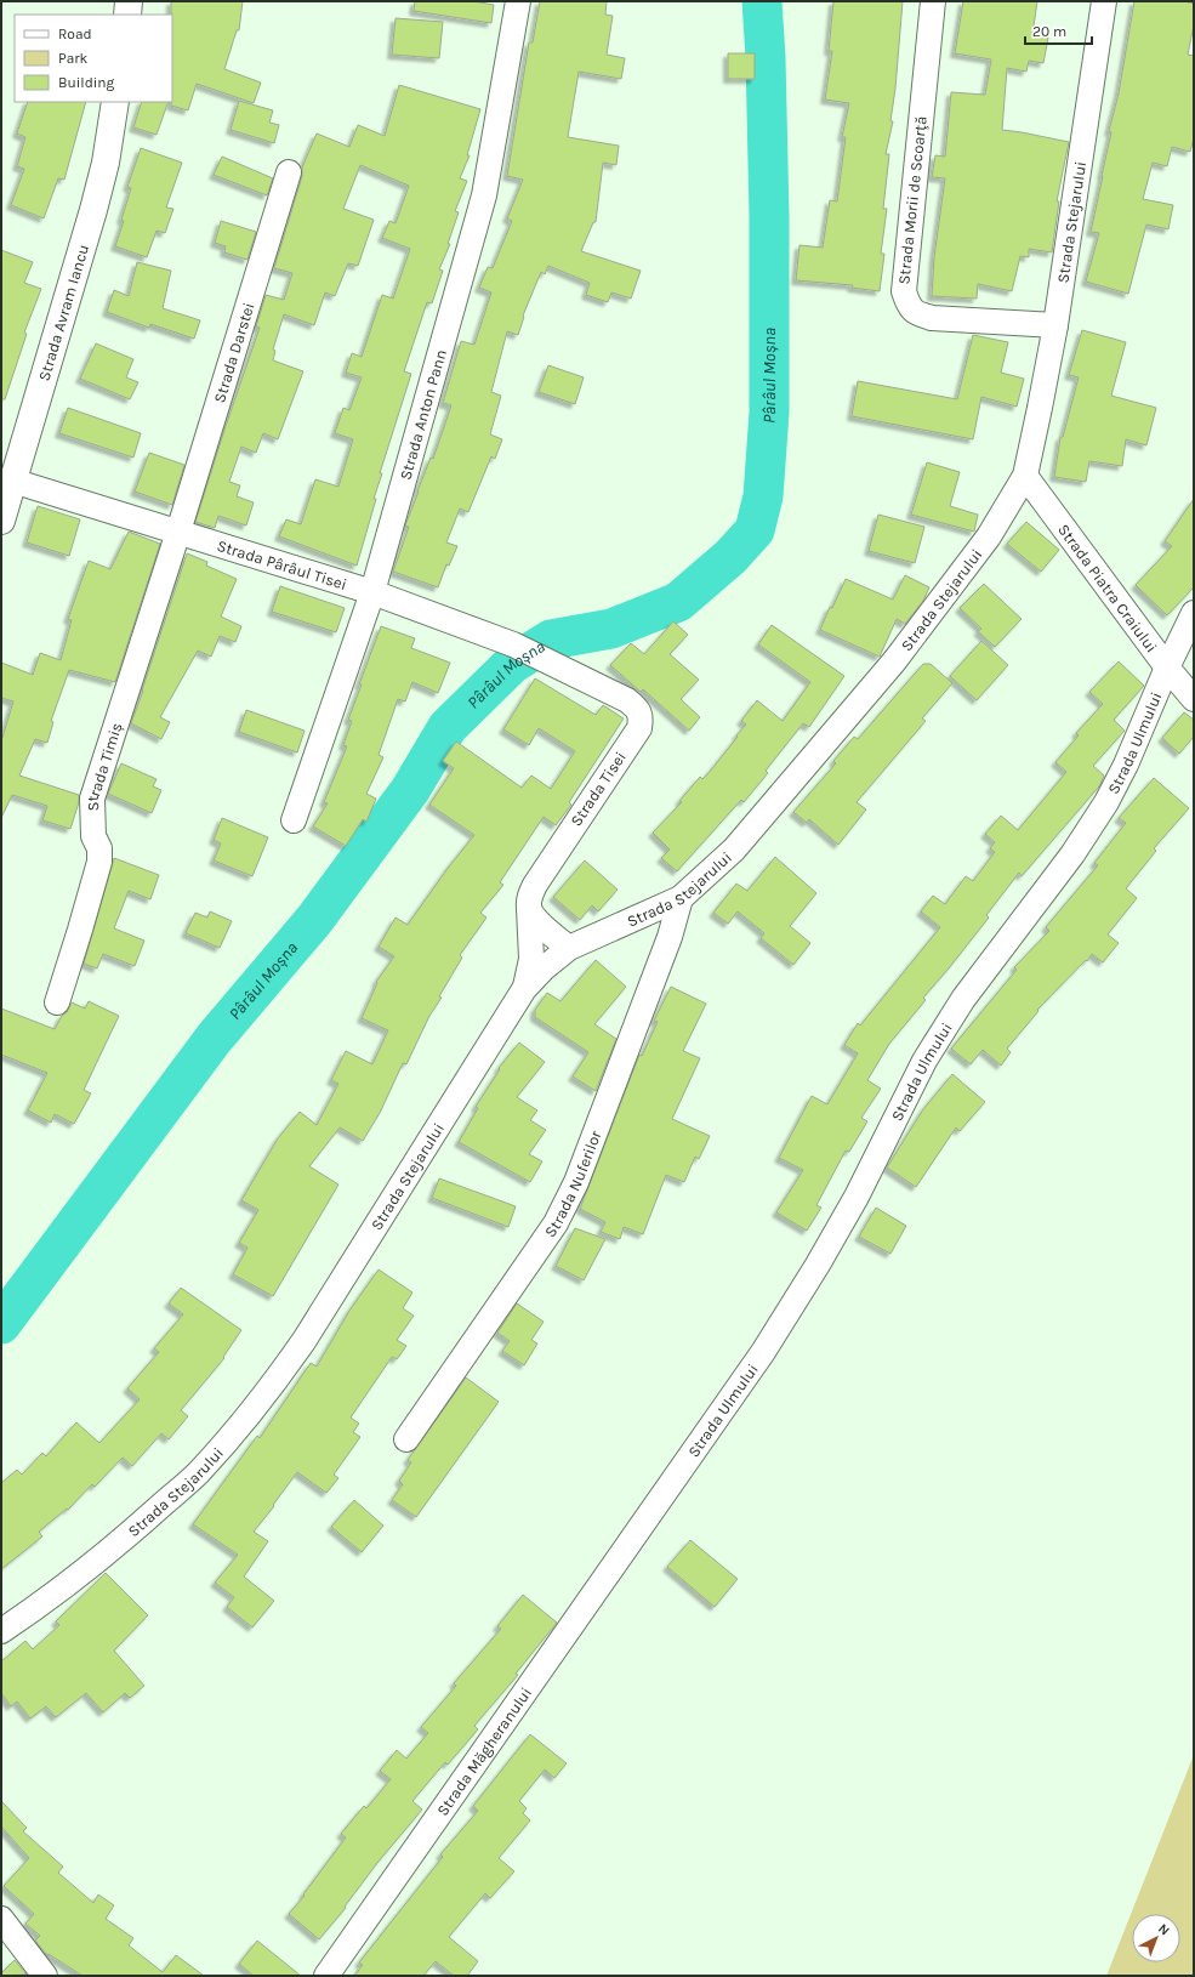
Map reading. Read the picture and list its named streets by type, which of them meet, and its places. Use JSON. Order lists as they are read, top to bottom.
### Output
{
  "streets": {
    "main road": ["Strada Avram Iancu"],
    "street": [
      "Strada Morii de Scoarţă",
      "Strada Stejarului",
      "Strada Darstei",
      "Strada Anton Pann",
      "Strada Pârâul Tisei",
      "Strada Piatra Craiului",
      "Strada Ulmului",
      "Strada Timiș",
      "Strada Tisei",
      "Strada Nuferilor",
      "Strada Măgheranului"
    ]
  },
  "crossings": [
    ["Strada Morii de Scoarţă", "Strada Stejarului"],
    ["Strada Stejarului", "Strada Piatra Craiului"],
    ["Strada Stejarului", "Strada Tisei"],
    ["Strada Stejarului", "Strada Nuferilor"],
    ["Strada Avram Iancu", "Strada Pârâul Tisei"],
    ["Strada Darstei", "Strada Pârâul Tisei"],
    ["Strada Darstei", "Strada Timiș"],
    ["Strada Anton Pann", "Strada Pârâul Tisei"],
    ["Strada Pârâul Tisei", "Strada Timiș"],
    ["Strada Pârâul Tisei", "Strada Tisei"],
    ["Strada Piatra Craiului", "Strada Ulmului"],
    ["Strada Ulmului", "Strada Măgheranului"]
  ],
  "water": ["Pârâul Moșna"],
  "legend": ["Road", "Park", "Building"],
  "scale_bar": "20 m",
  "north": "top right"
}
